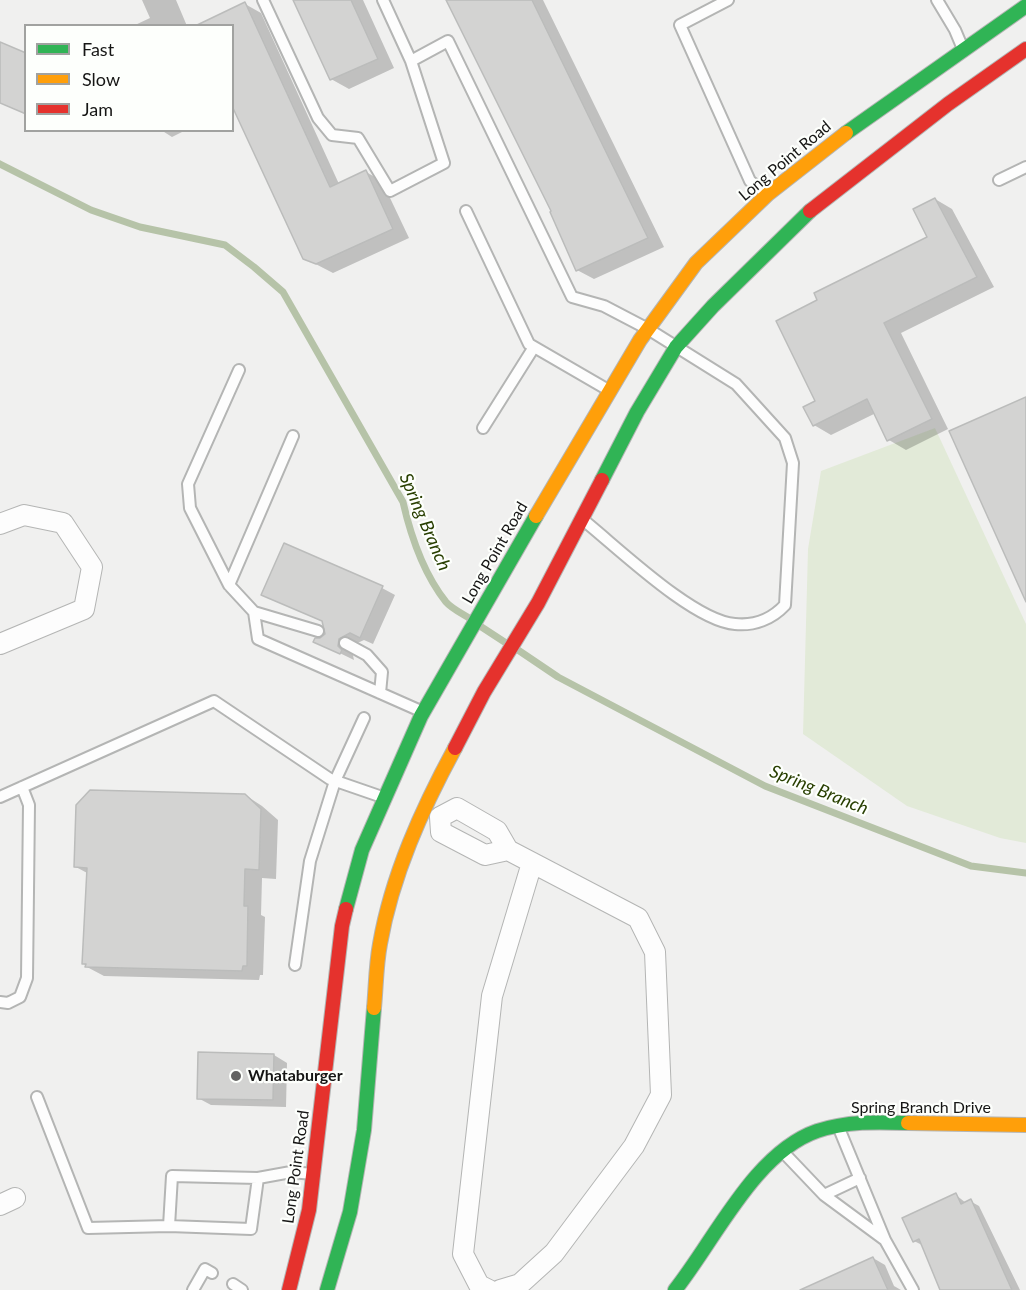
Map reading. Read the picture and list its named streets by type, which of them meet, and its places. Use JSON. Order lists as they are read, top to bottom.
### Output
{
  "streets": {
    "main road": ["Long Point Road", "Spring Branch Drive"]
  },
  "water": ["Spring Branch"],
  "places": ["Whataburger"],
  "legend": ["Fast", "Slow", "Jam"]
}
